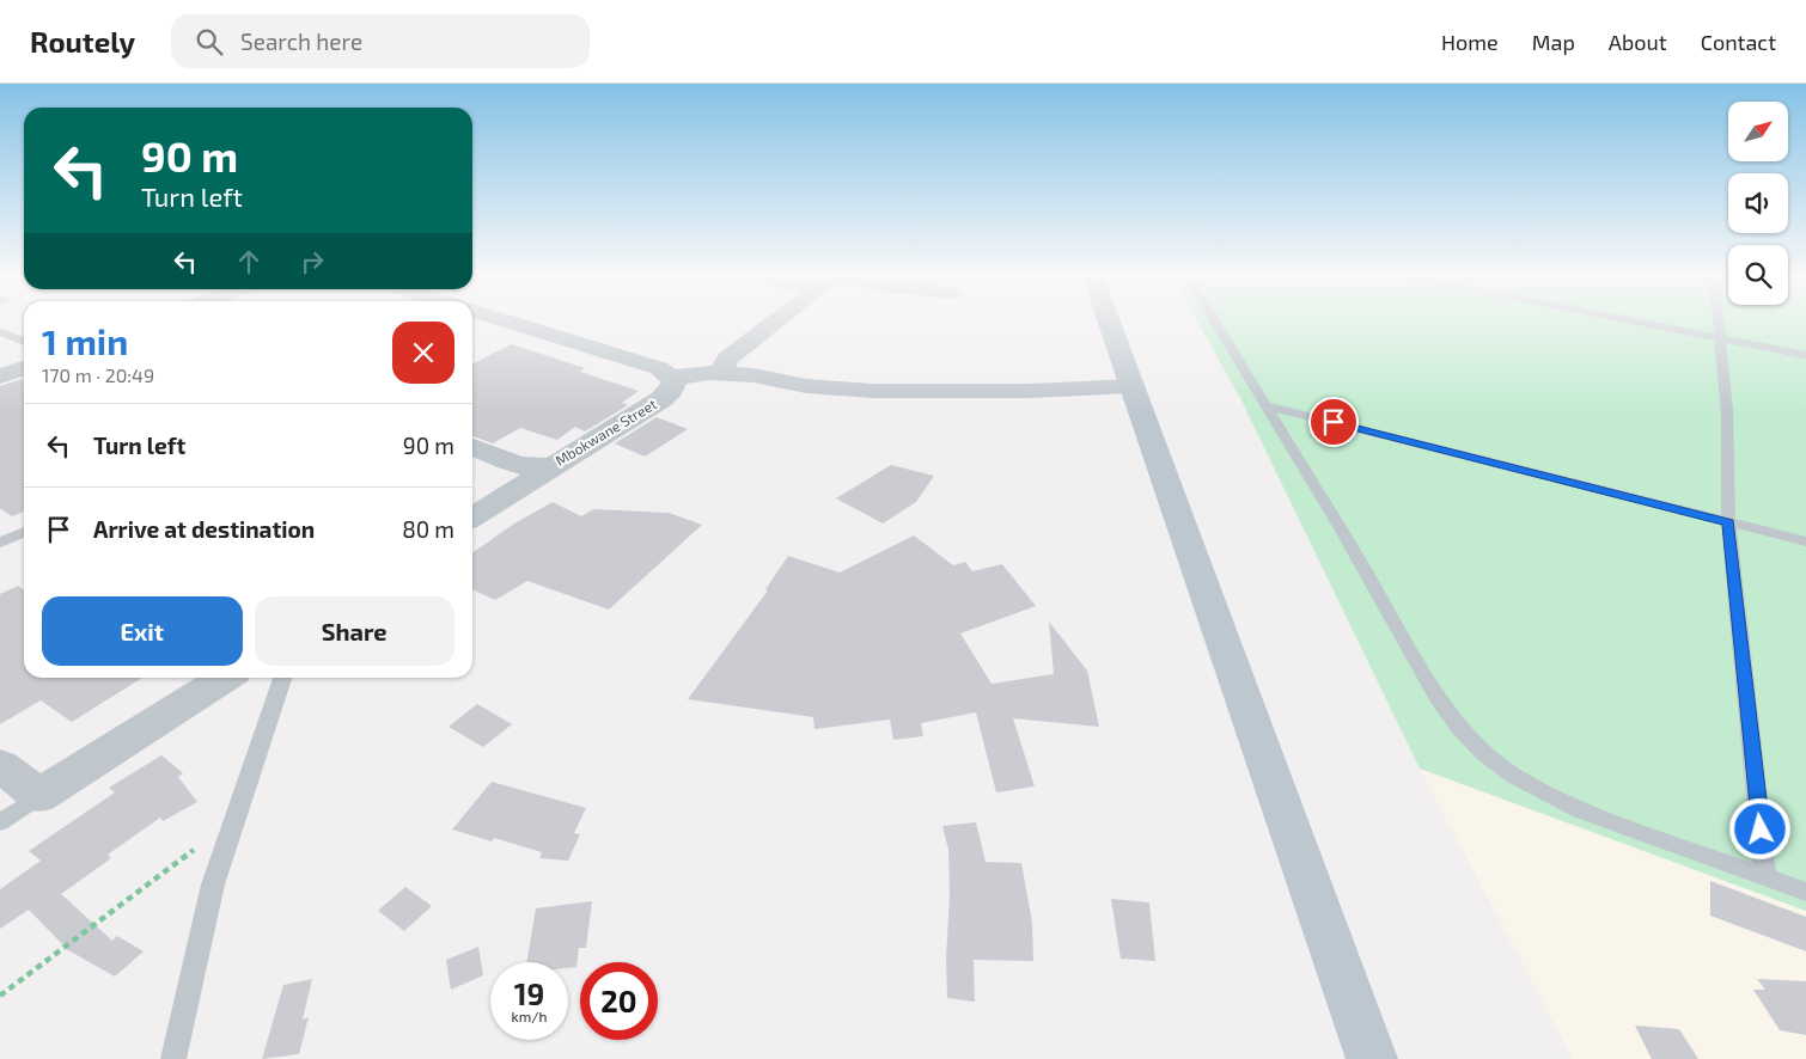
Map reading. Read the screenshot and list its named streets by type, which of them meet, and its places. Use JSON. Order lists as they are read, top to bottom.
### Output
{
  "streets": {
    "street": ["Mbokwane Street"]
  },
  "north": "top right",
  "page": {
    "header": "Routely",
    "search": "Search here",
    "nav": [
      "Home",
      "Map",
      "About",
      "Contact"
    ],
    "turn": ["90 m", "Turn left"],
    "heading": ["1 min", "170 m · 20:49"],
    "list": [
      {
        "name": "Turn left",
        "value": "90 m"
      },
      {
        "name": "Arrive at destination",
        "value": "80 m"
      }
    ],
    "buttons": ["Exit", "Share"],
    "speed": "19 km/h",
    "limit": "20"
  }
}
